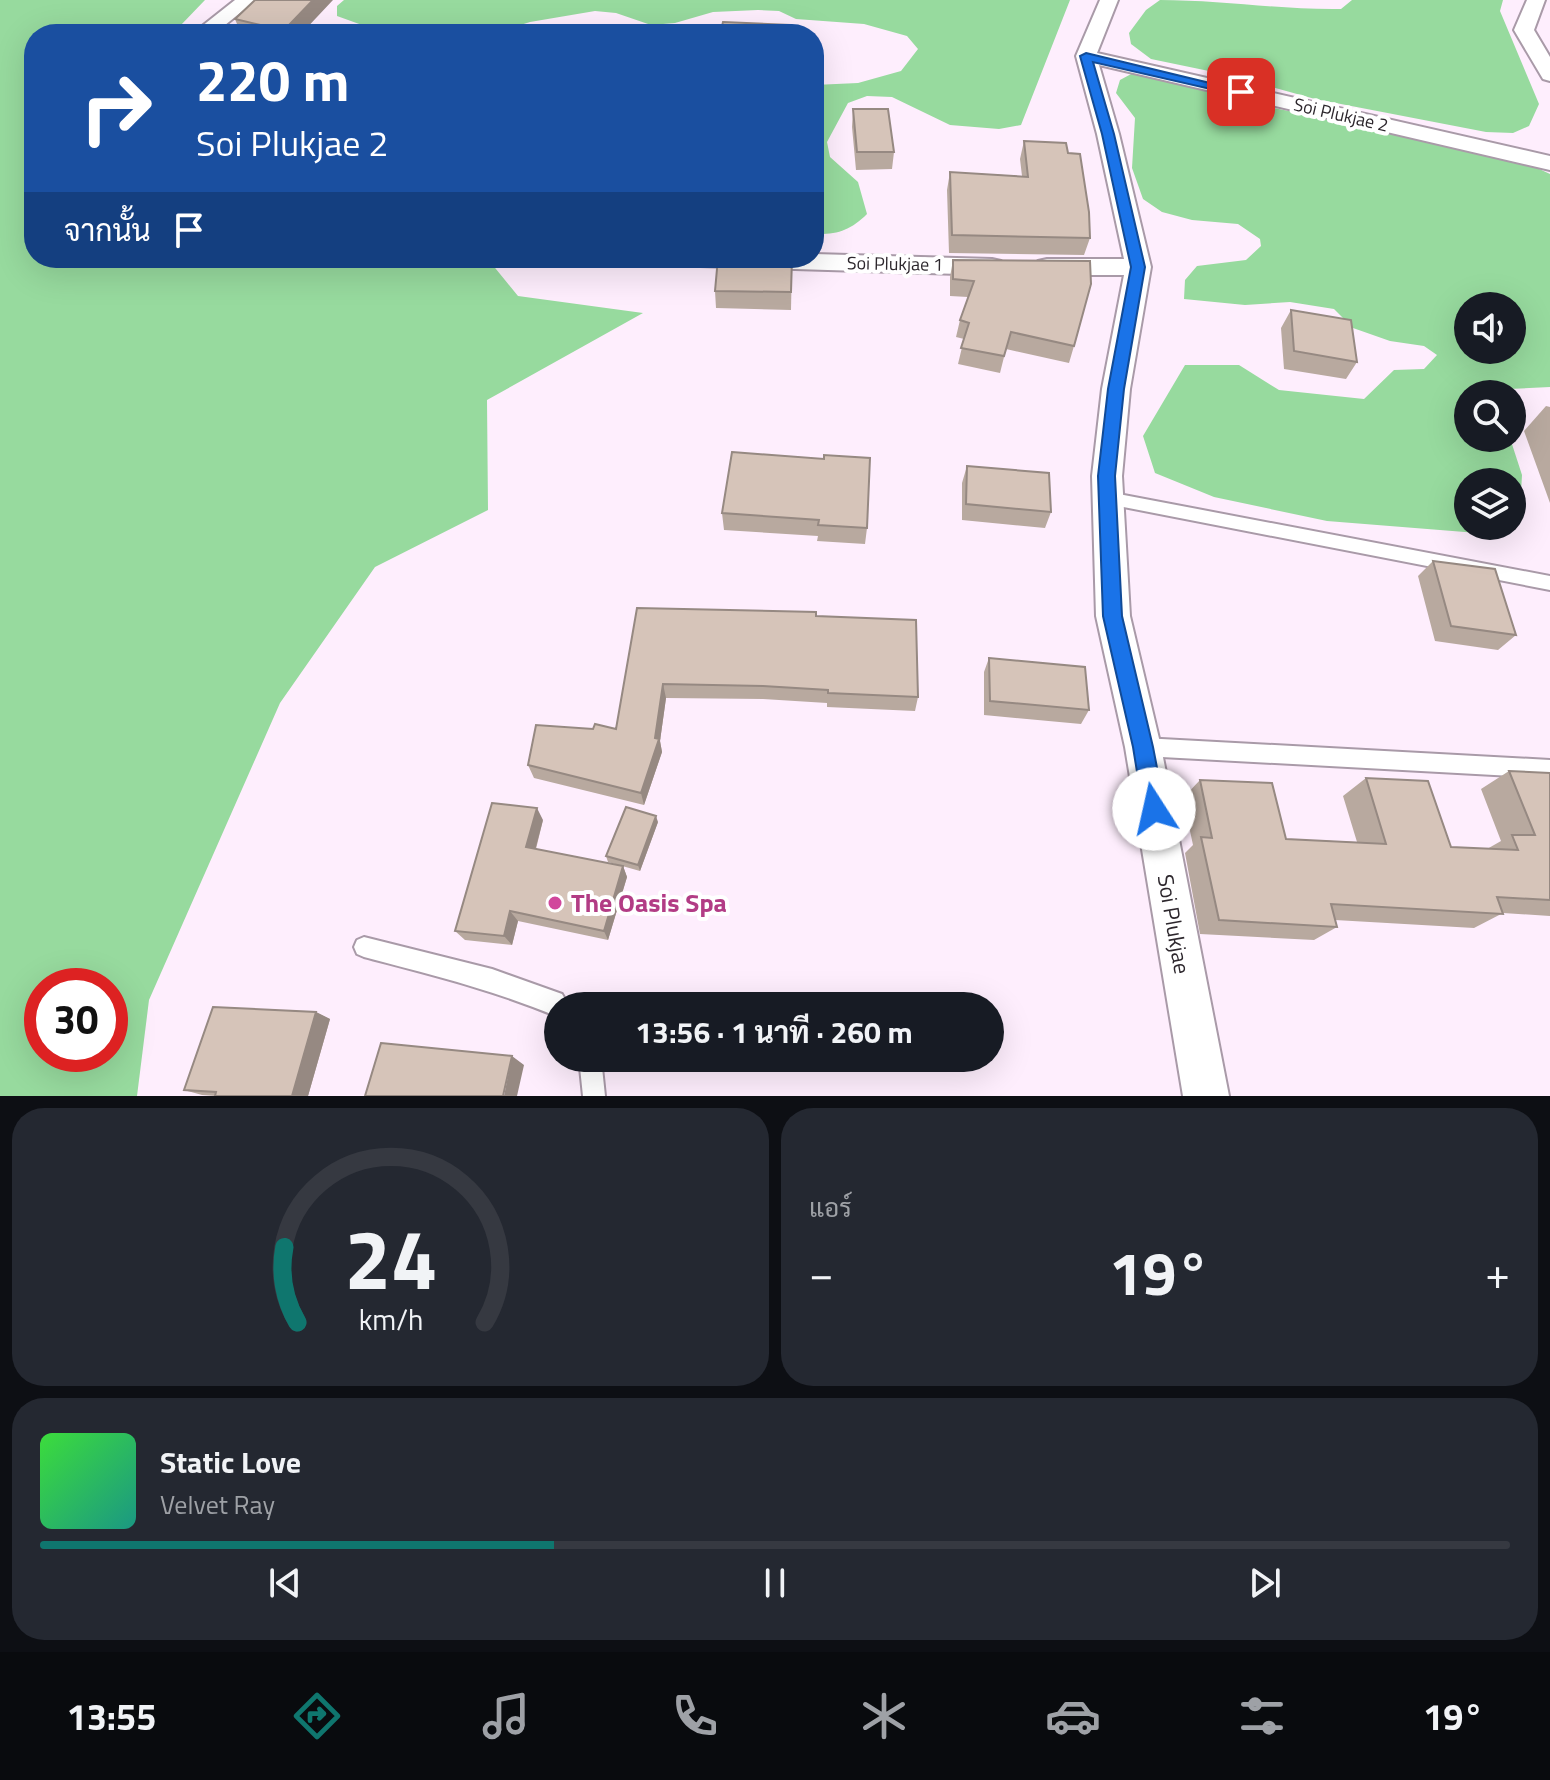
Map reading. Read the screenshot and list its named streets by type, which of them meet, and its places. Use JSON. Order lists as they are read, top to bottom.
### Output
{
  "streets": {
    "street": ["Soi Plukjae 2", "Soi Plukjae 1", "Soi Plukjae"]
  },
  "crossings": [
    ["Soi Plukjae 2", "Soi Plukjae"],
    ["Soi Plukjae 1", "Soi Plukjae"]
  ],
  "places": ["The Oasis Spa"],
  "page": {
    "turn": ["220 m", "Soi Plukjae 2"],
    "then": "จากนั้น",
    "limit": "30",
    "trip": "13:56 · 1 นาที · 260 m",
    "tile": "แอร์",
    "heat": ["−", "19°", "+"],
    "song": ["Static Love", "Velvet Ray"],
    "tabs": ["13:55", "19°"],
    "gauge": ["24", "km/h"]
  }
}
